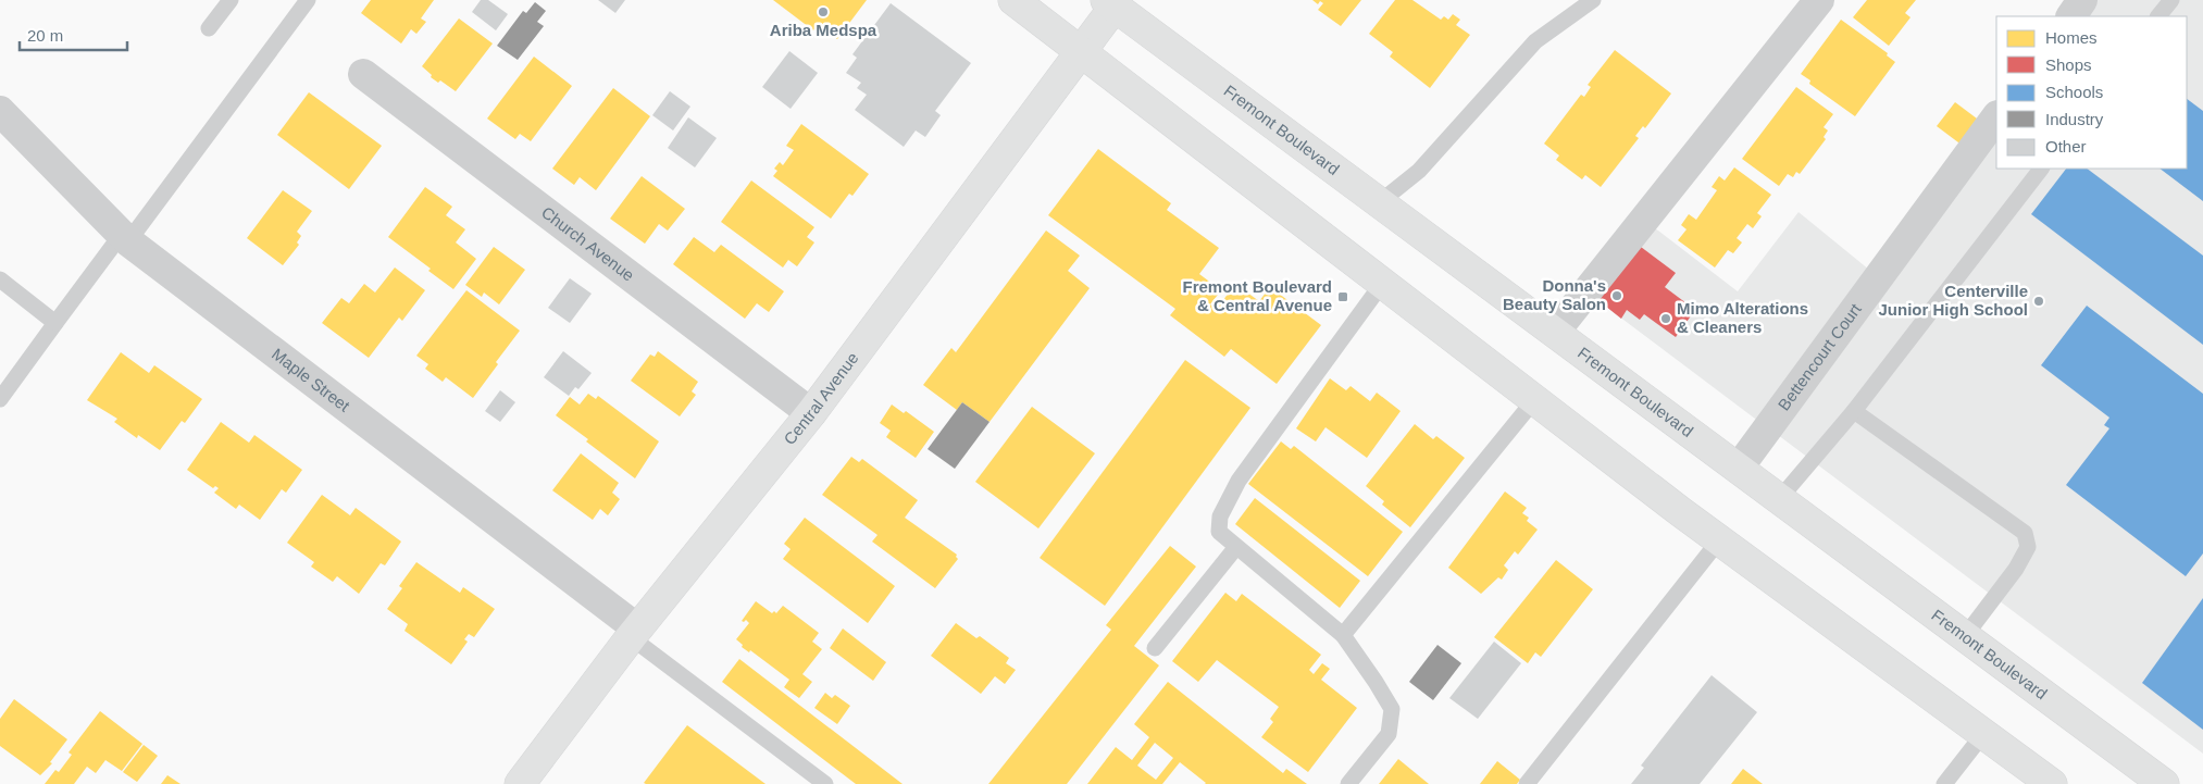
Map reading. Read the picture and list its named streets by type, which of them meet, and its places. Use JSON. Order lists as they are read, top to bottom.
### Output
{
  "streets": {
    "main road": ["Fremont Boulevard", "Central Avenue"],
    "street": ["Church Avenue", "Bettencourt Court", "Maple Street"]
  },
  "crossings": [
    ["Fremont Boulevard", "Bettencourt Court"],
    ["Fremont Boulevard", "Central Avenue"],
    ["Church Avenue", "Central Avenue"],
    ["Maple Street", "Central Avenue"]
  ],
  "places": {
    "other": [
      "Ariba Medspa",
      "Donna's Beauty Salon",
      "Centerville Junior High School",
      "Mimo Alterations & Cleaners"
    ],
    "transit": ["Fremont Boulevard & Central Avenue"]
  },
  "legend": [
    "Homes",
    "Shops",
    "Schools",
    "Industry",
    "Other"
  ],
  "scale_bar": "20 m"
}
